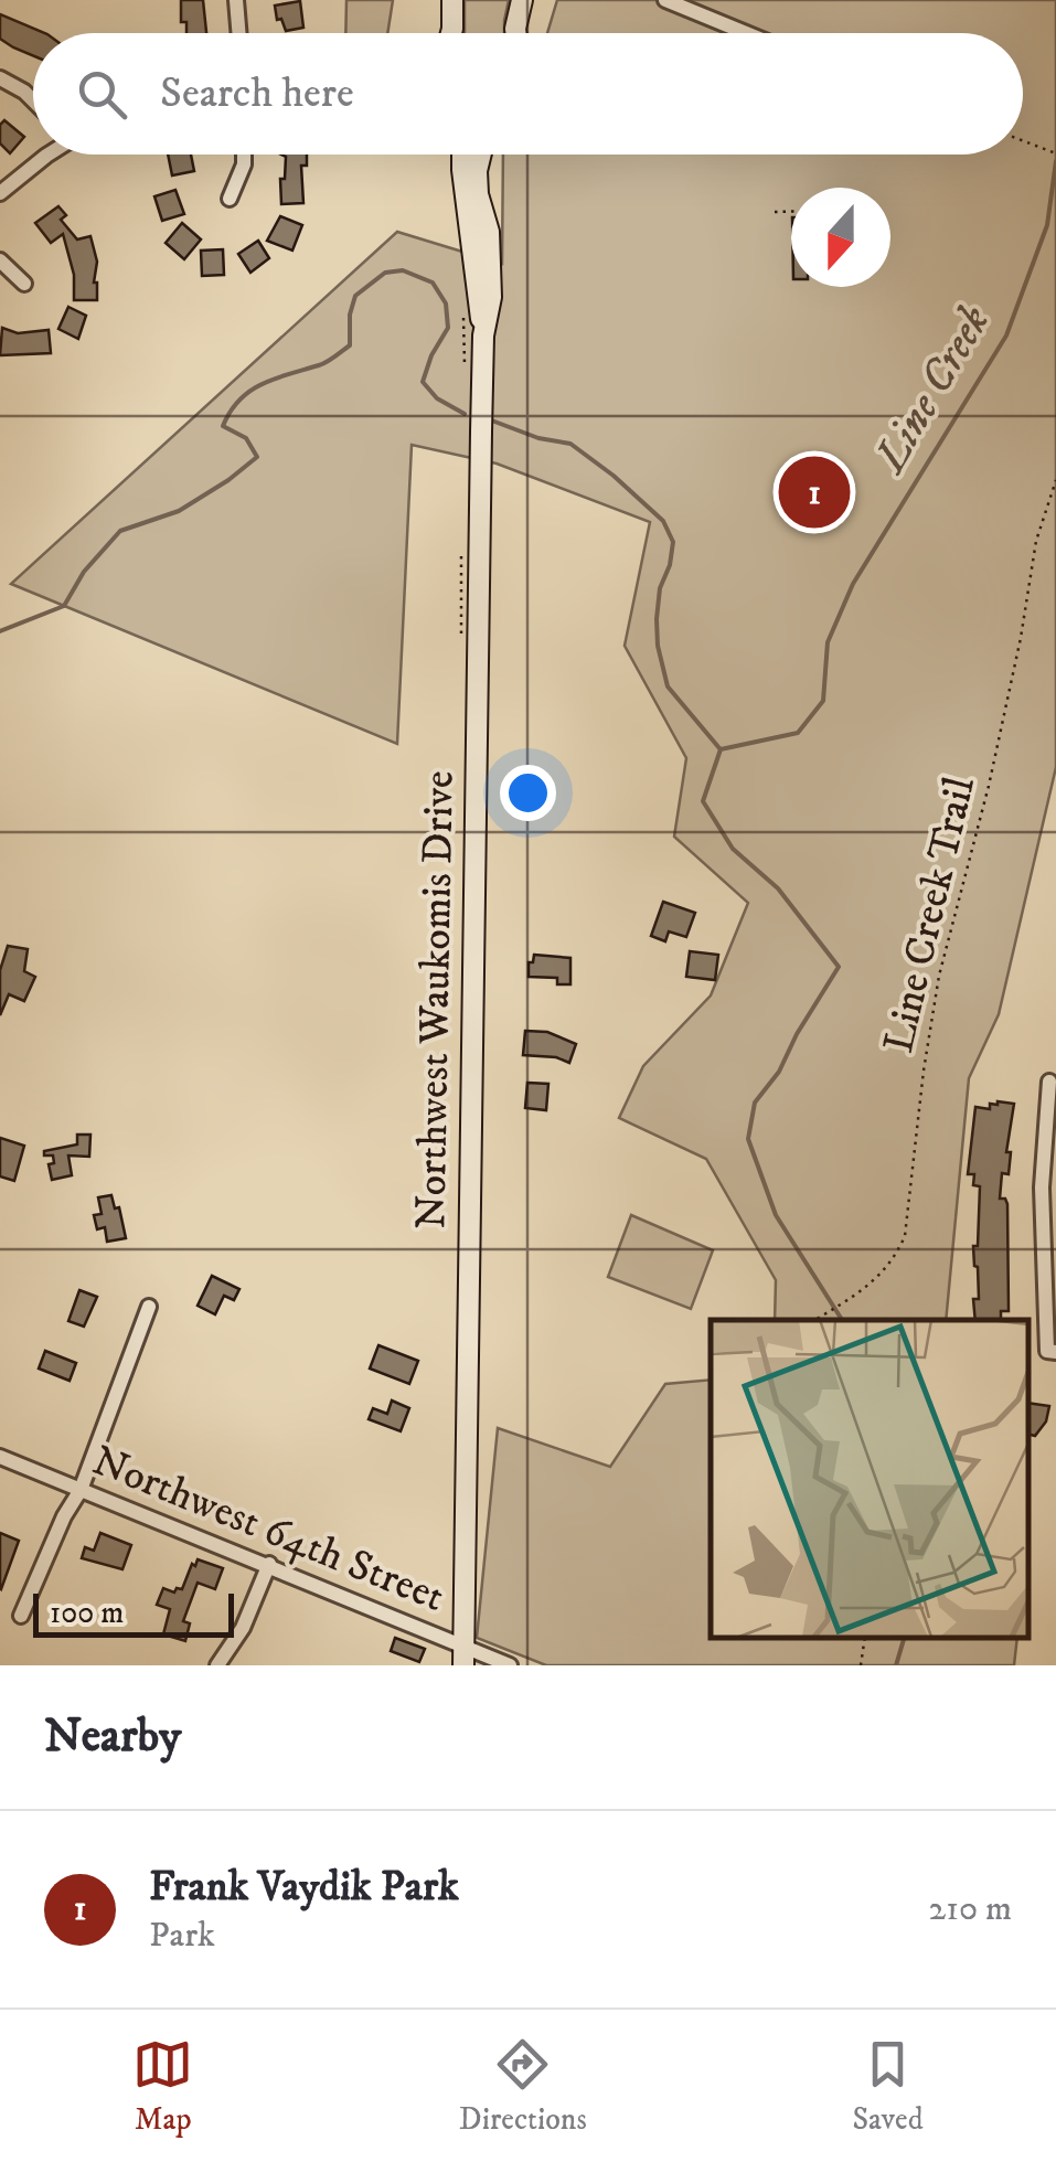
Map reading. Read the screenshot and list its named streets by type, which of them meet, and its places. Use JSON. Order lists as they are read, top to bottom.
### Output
{
  "streets": {
    "main road": ["Northwest Waukomis Drive"],
    "street": ["Northwest 64th Street"],
    "path": ["Line Creek Trail"]
  },
  "crossings": [
    ["Northwest Waukomis Drive", "Northwest 64th Street"]
  ],
  "water": ["Line Creek"],
  "scale_bar": "100 m",
  "north": "bottom",
  "page": {
    "search": "Search here",
    "pins": "1",
    "scale": "100 m",
    "heading": "Nearby",
    "list": [
      {
        "mark": "1",
        "name": "Frank Vaydik Park",
        "note": "Park",
        "value": "210 m"
      }
    ],
    "nav": ["Map", "Directions", "Saved"]
  }
}
